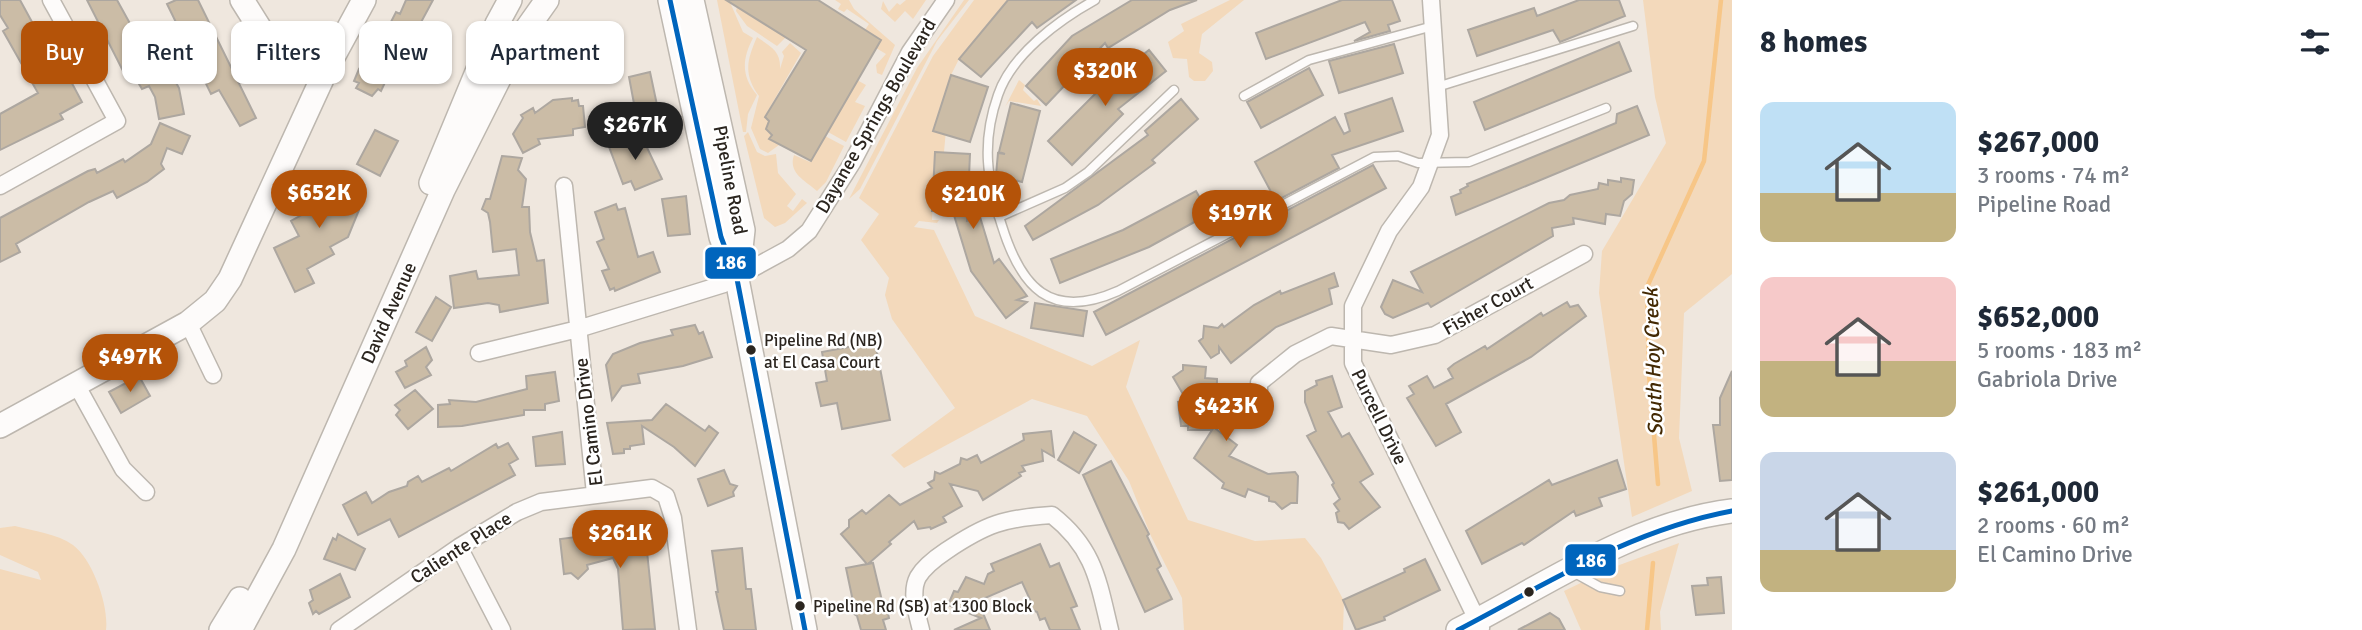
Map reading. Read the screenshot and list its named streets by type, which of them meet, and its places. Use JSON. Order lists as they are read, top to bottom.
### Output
{
  "streets": {
    "main road": ["Pipeline Road", "David Avenue"],
    "street": [
      "Dayanee Springs Boulevard",
      "Fisher Court",
      "Purcell Drive",
      "El Camino Drive",
      "Caliente Place"
    ]
  },
  "crossings": [
    ["Dayanee Springs Boulevard", "Pipeline Road"],
    ["Dayanee Springs Boulevard", "El Camino Drive"],
    ["Fisher Court", "Purcell Drive"],
    ["El Camino Drive", "Caliente Place"]
  ],
  "water": ["South Hoy Creek"],
  "places": ["Pipeline Rd (NB) at El Casa Court", "Pipeline Rd (SB) at 1300 Block"],
  "lines": ["transit line 186"],
  "page": {
    "heading": "8 homes",
    "chip": [
      "Buy",
      "Rent",
      "Filters",
      "New",
      "Apartment"
    ],
    "price": [
      "$320K",
      "$267K",
      "$652K",
      "$210K",
      "$197K",
      "$497K",
      "$423K",
      "$261K"
    ],
    "list": [
      {
        "name": "$267,000",
        "note": "3 rooms · 74 m² · Pipeline Road"
      },
      {
        "name": "$652,000",
        "note": "5 rooms · 183 m² · Gabriola Drive"
      },
      {
        "name": "$261,000",
        "note": "2 rooms · 60 m² · El Camino Drive"
      }
    ]
  }
}
